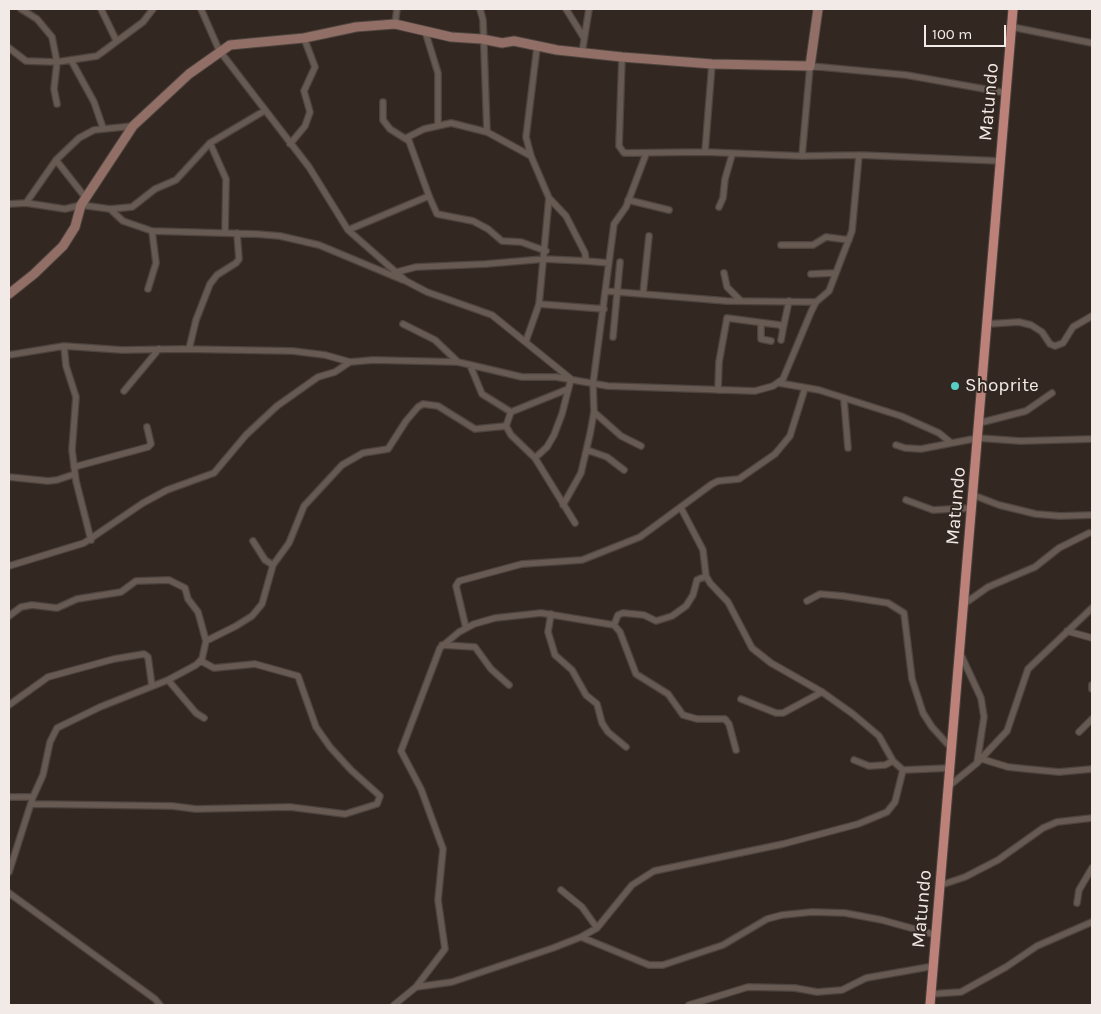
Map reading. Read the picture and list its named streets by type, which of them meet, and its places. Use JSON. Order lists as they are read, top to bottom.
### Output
{
  "streets": {
    "main road": ["Matundo"]
  },
  "places": ["Shoprite"],
  "scale_bar": "100 m"
}
